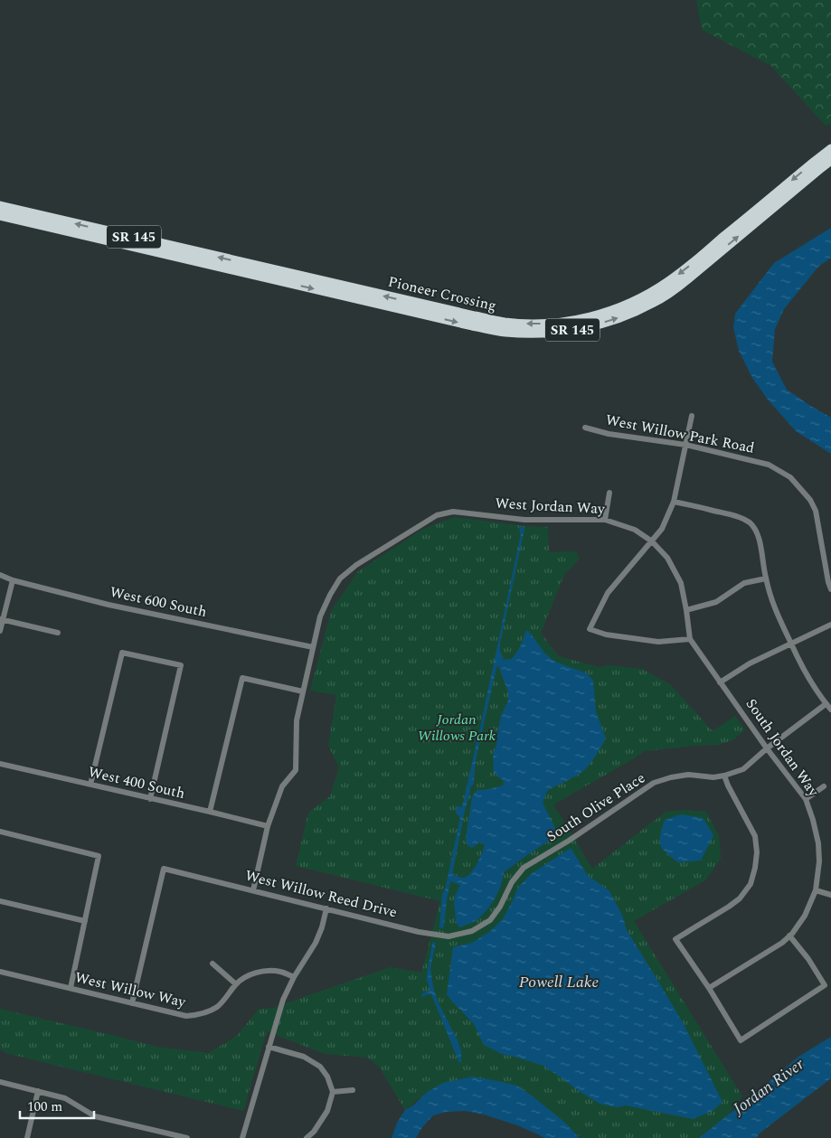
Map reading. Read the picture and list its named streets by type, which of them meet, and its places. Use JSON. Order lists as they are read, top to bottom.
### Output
{
  "streets": {
    "highway": ["SR 145", "Pioneer Crossing"],
    "street": [
      "West Willow Park Road",
      "West Jordan Way",
      "West 600 South",
      "South Jordan Way",
      "West 400 South",
      "South Olive Place",
      "West Willow Reed Drive",
      "West Willow Way"
    ]
  },
  "crossings": [
    ["West Jordan Way", "West 600 South"],
    ["West Jordan Way", "South Jordan Way"],
    ["South Jordan Way", "South Olive Place"],
    ["South Olive Place", "West Willow Reed Drive"],
    ["West Willow Reed Drive", "West Willow Way"]
  ],
  "water": ["Powell Lake", "Jordan River"],
  "parks": ["Jordan Willows Park"],
  "scale_bar": "100 m"
}
